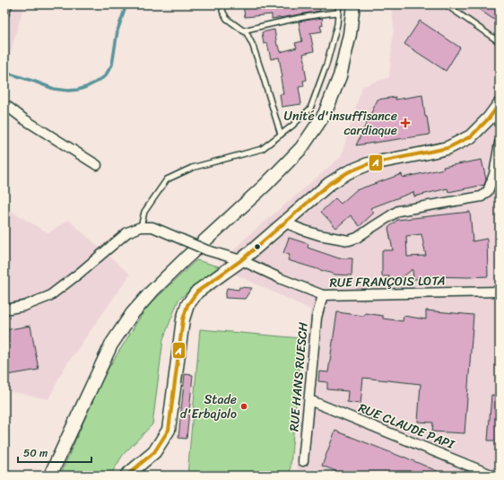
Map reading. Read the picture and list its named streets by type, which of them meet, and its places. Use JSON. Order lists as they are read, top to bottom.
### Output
{
  "streets": {
    "street": ["RUE FRANÇOIS LOTA", "RUE HANS RUESCH", "RUE CLAUDE PAPI"]
  },
  "crossings": [
    ["RUE FRANÇOIS LOTA", "RUE HANS RUESCH"],
    ["RUE HANS RUESCH", "RUE CLAUDE PAPI"]
  ],
  "places": {
    "health": ["Unité d'insuffisance cardiaque"],
    "other": ["Stade d'Erbajolo"]
  },
  "lines": ["transit line A"],
  "scale_bar": "50 m"
}
